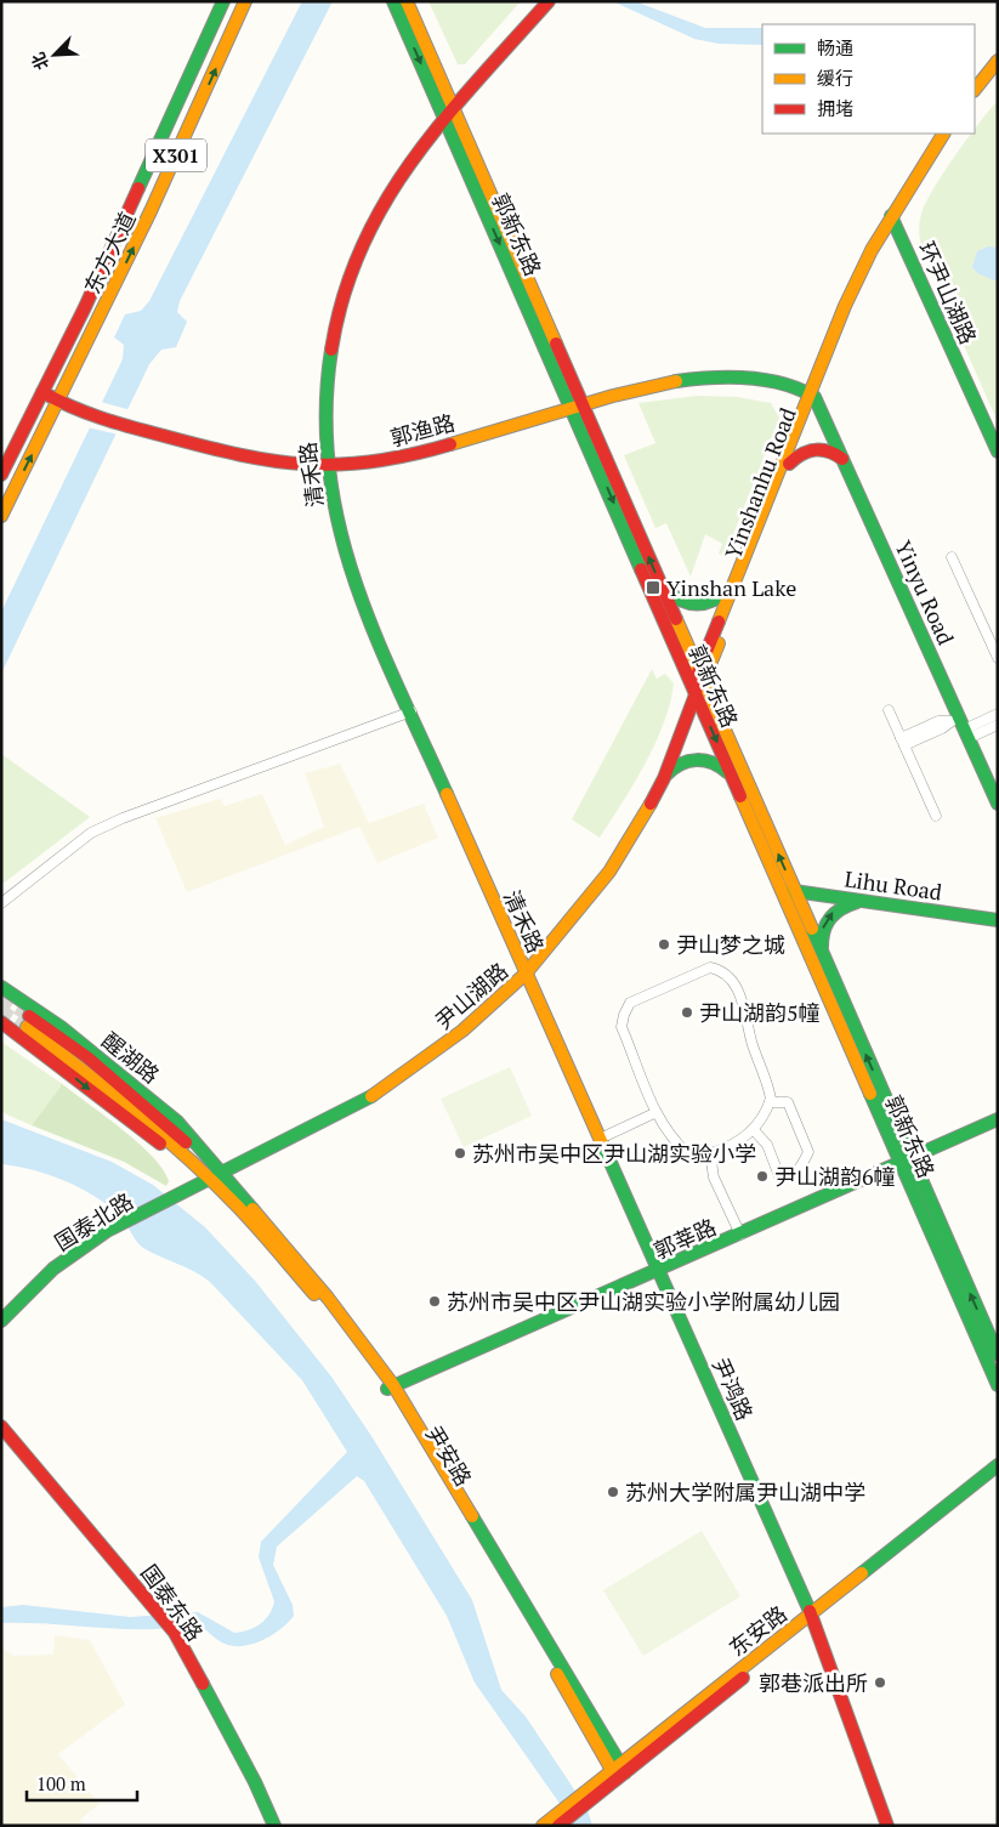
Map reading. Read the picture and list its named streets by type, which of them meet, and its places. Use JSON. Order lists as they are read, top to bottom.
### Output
{
  "streets": {
    "main road": [
      "X301",
      "郭新东路",
      "东方大道",
      "环尹山湖路",
      "郭渔路",
      "清禾路",
      "Yinshanhu Road",
      "Yinyu Road",
      "Lihu Road",
      "尹山湖路",
      "醒湖路",
      "国泰北路",
      "郭莘路",
      "尹鸿路",
      "尹安路",
      "国泰东路",
      "东安路"
    ]
  },
  "crossings": [
    ["郭新东路", "郭渔路"],
    ["郭新东路", "清禾路"],
    ["郭新东路", "Yinshanhu Road"],
    ["郭新东路", "Lihu Road"],
    ["郭新东路", "尹山湖路"],
    ["郭新东路", "郭莘路"],
    ["东方大道", "郭渔路"],
    ["环尹山湖路", "Yinshanhu Road"],
    ["郭渔路", "清禾路"],
    ["郭渔路", "Yinshanhu Road"],
    ["郭渔路", "Yinyu Road"],
    ["清禾路", "尹山湖路"],
    ["清禾路", "尹鸿路"],
    ["Yinshanhu Road", "Yinyu Road"],
    ["Yinshanhu Road", "尹山湖路"],
    ["尹山湖路", "醒湖路"],
    ["尹山湖路", "国泰北路"],
    ["尹山湖路", "尹鸿路"],
    ["尹山湖路", "尹安路"],
    ["醒湖路", "国泰北路"],
    ["醒湖路", "尹安路"],
    ["国泰北路", "尹安路"],
    ["郭莘路", "尹鸿路"],
    ["郭莘路", "尹安路"],
    ["尹鸿路", "东安路"],
    ["尹安路", "东安路"]
  ],
  "places": {
    "transit": ["Yinshan Lake"],
    "other": [
      "尹山梦之城",
      "尹山湖韵5幢",
      "苏州市吴中区尹山湖实验小学",
      "尹山湖韵6幢",
      "苏州市吴中区尹山湖实验小学附属幼儿园",
      "苏州大学附属尹山湖中学",
      "郭巷派出所"
    ]
  },
  "legend": ["畅通", "缓行", "拥堵"],
  "scale_bar": "100 m",
  "north": "bottom left"
}
